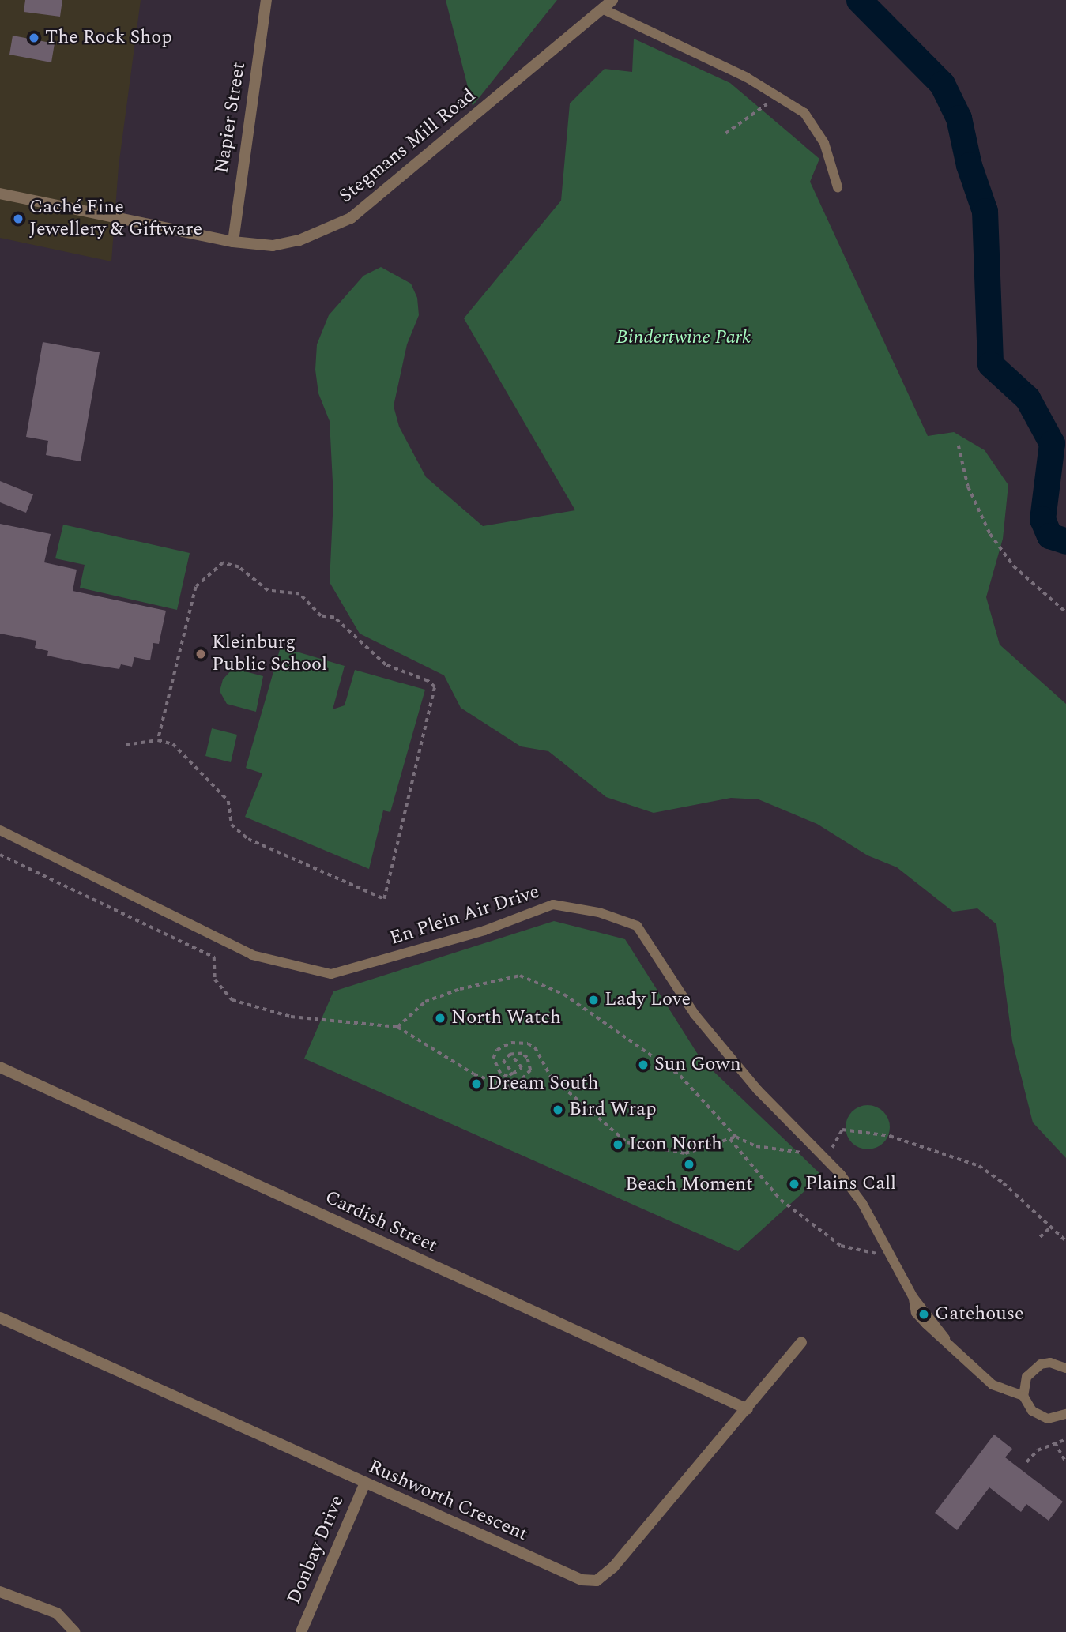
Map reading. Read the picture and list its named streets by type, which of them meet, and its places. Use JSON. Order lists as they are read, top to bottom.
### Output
{
  "streets": {
    "street": [
      "Napier Street",
      "Stegmans Mill Road",
      "Cardish Street",
      "Rushworth Crescent",
      "Donbay Drive"
    ],
    "lane": ["En Plein Air Drive"]
  },
  "crossings": [
    ["Napier Street", "Stegmans Mill Road"],
    ["Cardish Street", "Rushworth Crescent"],
    ["Rushworth Crescent", "Donbay Drive"]
  ],
  "parks": ["Bindertwine Park"],
  "places": [
    "The Rock Shop",
    "Caché Fine Jewellery & Giftware",
    "Kleinburg Public School",
    "Lady Love",
    "North Watch",
    "Sun Gown",
    "Dream South",
    "Bird Wrap",
    "Icon North",
    "Beach Moment",
    "Plains Call",
    "Gatehouse"
  ]
}
